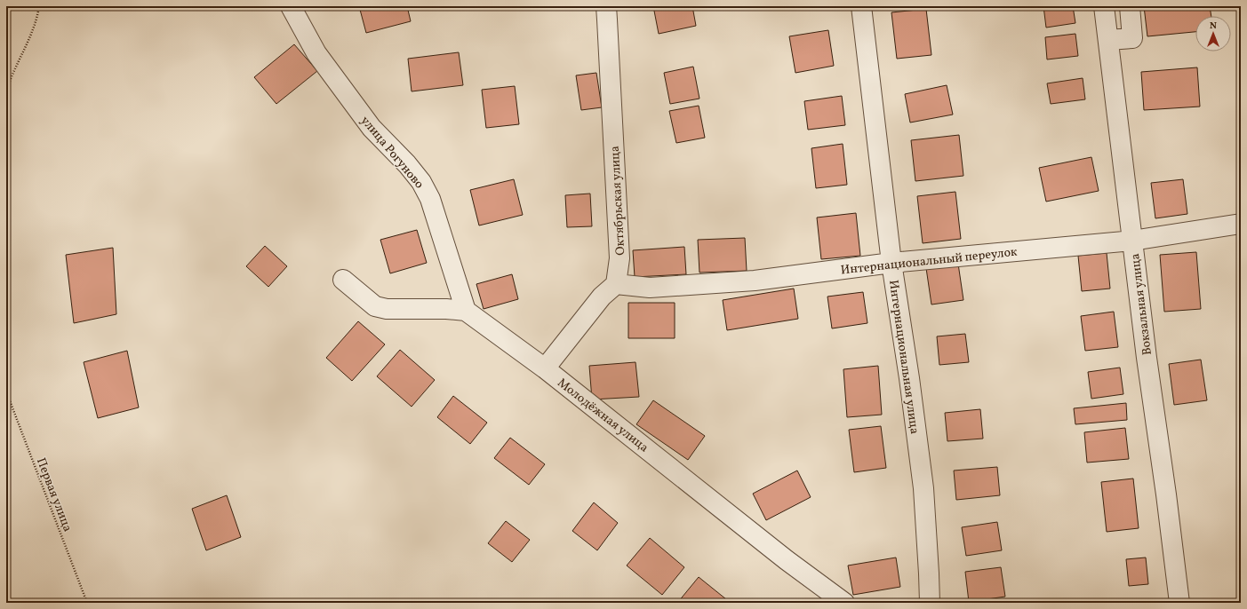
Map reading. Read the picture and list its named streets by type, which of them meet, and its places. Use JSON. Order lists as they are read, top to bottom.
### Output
{
  "streets": {
    "street": [
      "улица Рогуново",
      "Октябрьская улица",
      "Интернациональный переулок",
      "Вокзальная улица",
      "Интернациональная улица",
      "Молодёжная улица"
    ],
    "path": ["Первая улица"]
  },
  "crossings": [
    ["улица Рогуново", "Молодёжная улица"],
    ["Октябрьская улица", "Интернациональный переулок"],
    ["Интернациональный переулок", "Вокзальная улица"],
    ["Интернациональный переулок", "Интернациональная улица"]
  ],
  "north": "top"
}
